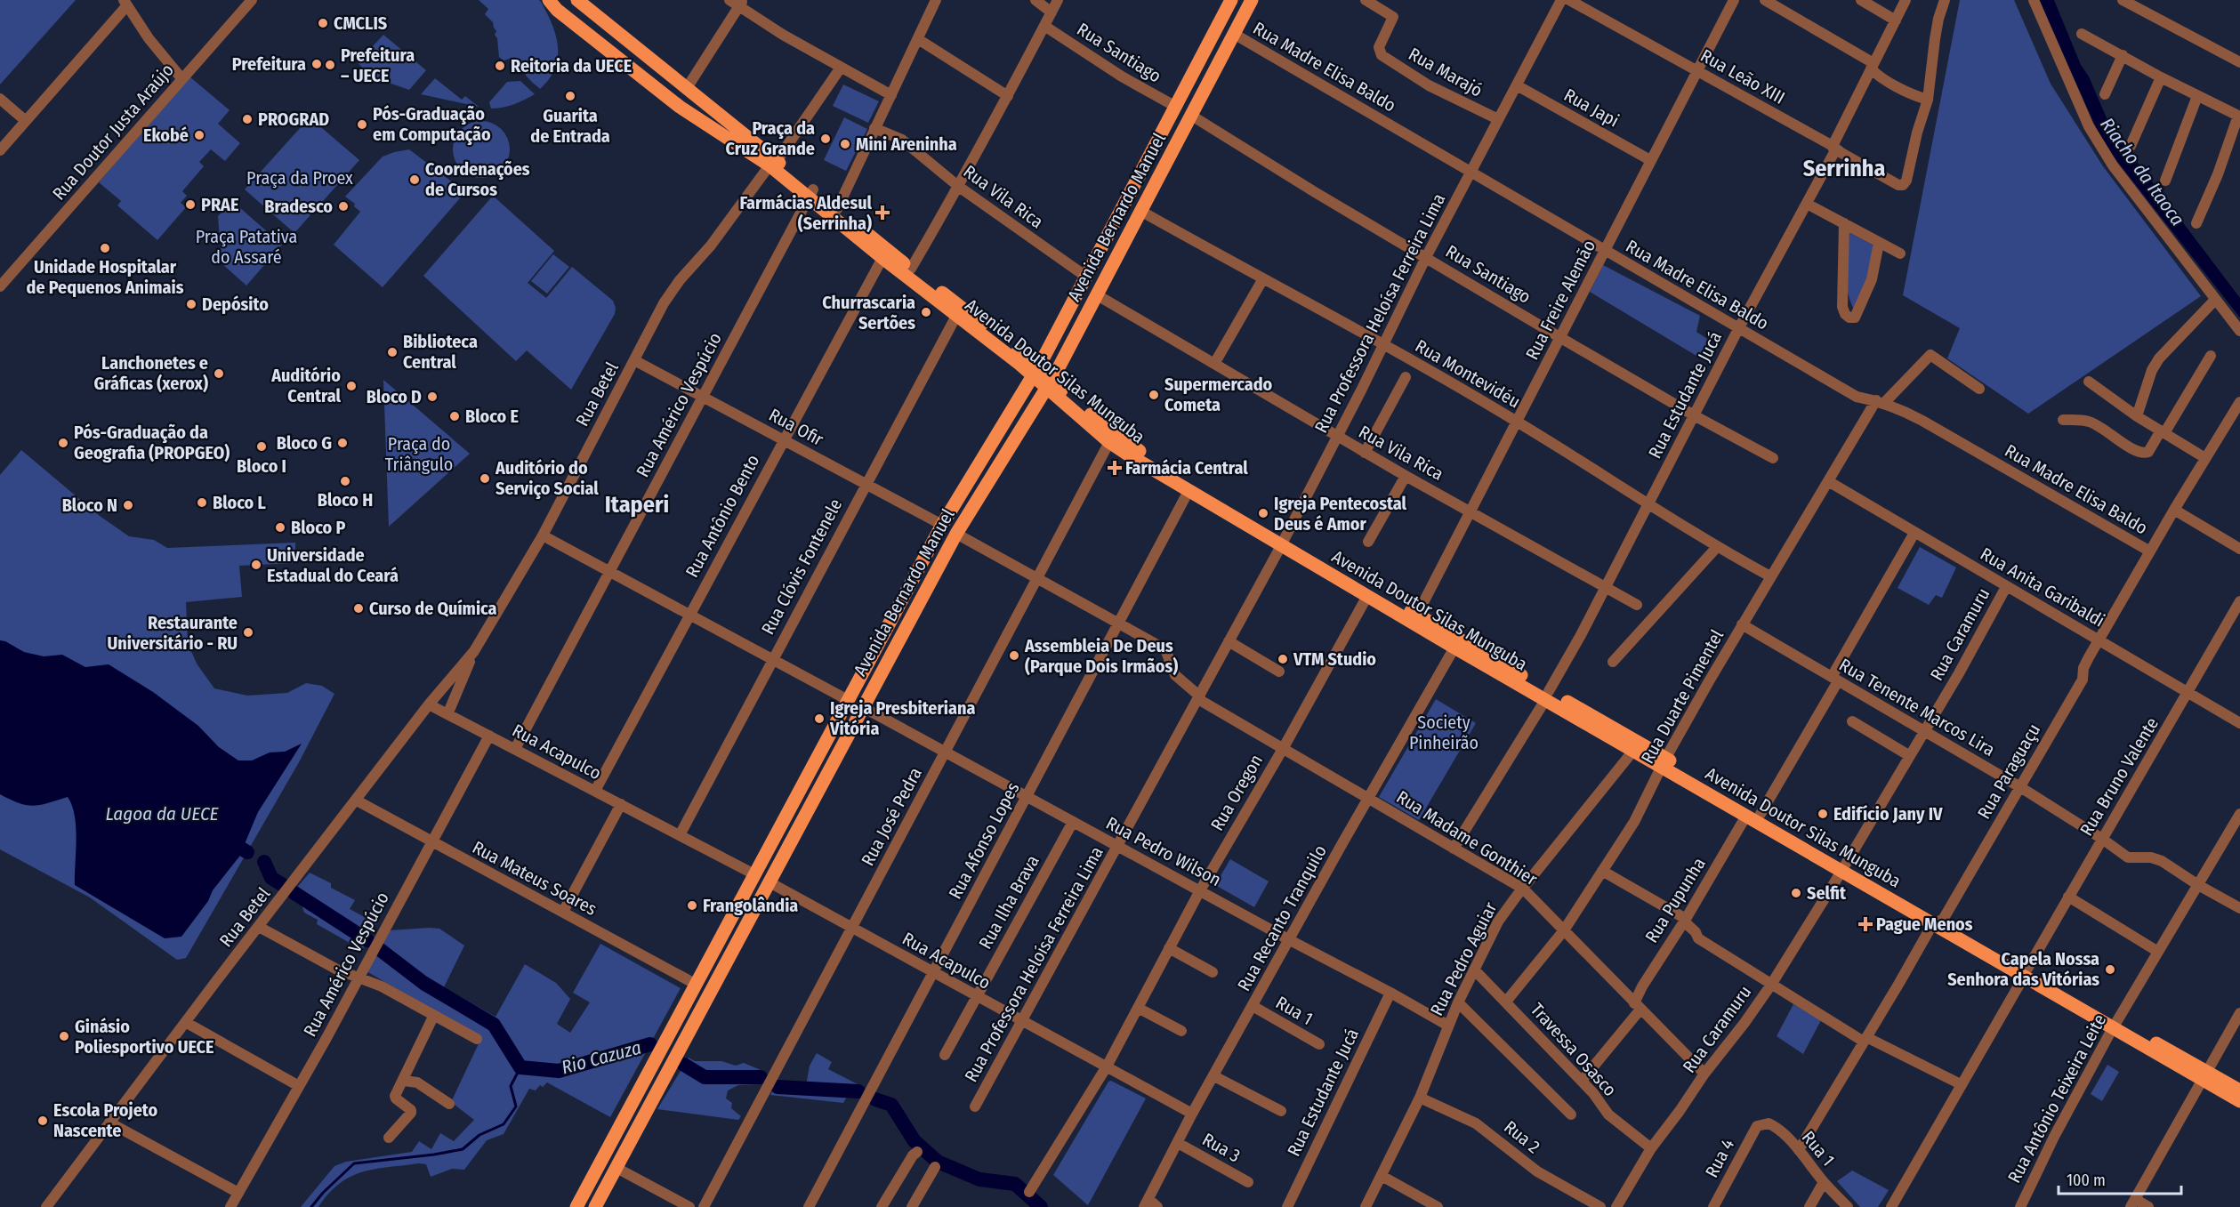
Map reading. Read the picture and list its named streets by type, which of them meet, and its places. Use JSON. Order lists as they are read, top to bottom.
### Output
{
  "streets": {
    "main road": ["Avenida Bernardo Manuel", "Avenida Doutor Silas Munguba"],
    "street": [
      "Rua Santiago",
      "Rua Madre Elisa Baldo",
      "Rua Marajó",
      "Rua Leão XIII",
      "Rua Japi",
      "Rua Doutor Justa Araújo",
      "Rua Vila Rica",
      "Rua Freire Alemão",
      "Rua Professora Heloísa Ferreira Lima",
      "Rua Montevidéu",
      "Rua Betel",
      "Rua Estudante Jucá",
      "Rua Américo Vespúcio",
      "Rua Ofir",
      "Rua Antônio Bento",
      "Rua Clóvis Fontenele",
      "Rua Anita Garibaldi",
      "Rua Caramuru",
      "Rua Duarte Pimentel",
      "Rua Tenente Marcos Lira",
      "Rua Acapulco",
      "Rua Paraguaçu",
      "Rua Bruno Valente",
      "Rua Oregon",
      "Rua José Pedra",
      "Rua Madame Gonthier",
      "Rua Afonso Lopes",
      "Rua Pedro Wilson",
      "Rua Mateus Soares",
      "Rua Pupunha",
      "Rua Ilha Brava",
      "Rua Recanto Tranquilo",
      "Rua Pedro Aguiar",
      "Rua 1",
      "Travessa Osasco",
      "Rua Antônio Teixeira Leite",
      "Rua 2",
      "Rua 3",
      "Rua 4"
    ]
  },
  "crossings": [
    ["Rua Santiago", "Avenida Bernardo Manuel"],
    ["Rua Santiago", "Rua Freire Alemão"],
    ["Rua Santiago", "Rua Professora Heloísa Ferreira Lima"],
    ["Rua Santiago", "Rua Estudante Jucá"],
    ["Rua Madre Elisa Baldo", "Avenida Bernardo Manuel"],
    ["Rua Madre Elisa Baldo", "Rua Freire Alemão"],
    ["Rua Madre Elisa Baldo", "Rua Professora Heloísa Ferreira Lima"],
    ["Rua Madre Elisa Baldo", "Rua Estudante Jucá"],
    ["Rua Madre Elisa Baldo", "Rua Duarte Pimentel"],
    ["Rua Madre Elisa Baldo", "Rua Paraguaçu"],
    ["Rua Marajó", "Rua Professora Heloísa Ferreira Lima"],
    ["Rua Leão XIII", "Rua Freire Alemão"],
    ["Rua Leão XIII", "Rua Estudante Jucá"],
    ["Rua Japi", "Rua Freire Alemão"],
    ["Rua Japi", "Rua Professora Heloísa Ferreira Lima"],
    ["Rua Vila Rica", "Avenida Bernardo Manuel"],
    ["Rua Vila Rica", "Rua Freire Alemão"],
    ["Rua Vila Rica", "Rua Professora Heloísa Ferreira Lima"],
    ["Rua Vila Rica", "Rua Estudante Jucá"],
    ["Avenida Bernardo Manuel", "Avenida Doutor Silas Munguba"],
    ["Avenida Bernardo Manuel", "Rua Montevidéu"],
    ["Avenida Bernardo Manuel", "Rua Ofir"],
    ["Avenida Bernardo Manuel", "Rua Acapulco"],
    ["Avenida Bernardo Manuel", "Rua Pedro Wilson"],
    ["Avenida Bernardo Manuel", "Rua Mateus Soares"],
    ["Rua Freire Alemão", "Avenida Doutor Silas Munguba"],
    ["Rua Freire Alemão", "Rua Montevidéu"],
    ["Rua Professora Heloísa Ferreira Lima", "Avenida Doutor Silas Munguba"],
    ["Rua Professora Heloísa Ferreira Lima", "Rua Montevidéu"],
    ["Rua Professora Heloísa Ferreira Lima", "Rua Acapulco"],
    ["Rua Professora Heloísa Ferreira Lima", "Rua Madame Gonthier"],
    ["Rua Professora Heloísa Ferreira Lima", "Rua Pedro Wilson"],
    ["Avenida Doutor Silas Munguba", "Rua Betel"],
    ["Avenida Doutor Silas Munguba", "Rua Estudante Jucá"],
    ["Avenida Doutor Silas Munguba", "Rua Américo Vespúcio"],
    ["Avenida Doutor Silas Munguba", "Rua Antônio Bento"],
    ["Avenida Doutor Silas Munguba", "Rua Clóvis Fontenele"],
    ["Avenida Doutor Silas Munguba", "Rua Caramuru"],
    ["Avenida Doutor Silas Munguba", "Rua Duarte Pimentel"],
    ["Avenida Doutor Silas Munguba", "Rua Paraguaçu"],
    ["Avenida Doutor Silas Munguba", "Rua Bruno Valente"],
    ["Avenida Doutor Silas Munguba", "Rua Oregon"],
    ["Avenida Doutor Silas Munguba", "Rua José Pedra"],
    ["Avenida Doutor Silas Munguba", "Rua Afonso Lopes"],
    ["Avenida Doutor Silas Munguba", "Rua Pupunha"],
    ["Avenida Doutor Silas Munguba", "Rua Recanto Tranquilo"],
    ["Avenida Doutor Silas Munguba", "Rua Pedro Aguiar"],
    ["Avenida Doutor Silas Munguba", "Rua Antônio Teixeira Leite"],
    ["Rua Montevidéu", "Rua Estudante Jucá"],
    ["Rua Montevidéu", "Rua Duarte Pimentel"],
    ["Rua Betel", "Rua Ofir"],
    ["Rua Betel", "Rua Acapulco"],
    ["Rua Betel", "Rua Mateus Soares"],
    ["Rua Estudante Jucá", "Rua Madame Gonthier"],
    ["Rua Estudante Jucá", "Rua Pedro Wilson"],
    ["Rua Américo Vespúcio", "Rua Ofir"],
    ["Rua Américo Vespúcio", "Rua Acapulco"],
    ["Rua Américo Vespúcio", "Rua Mateus Soares"],
    ["Rua Ofir", "Rua Antônio Bento"],
    ["Rua Ofir", "Rua Clóvis Fontenele"],
    ["Rua Antônio Bento", "Rua Acapulco"],
    ["Rua Clóvis Fontenele", "Rua Acapulco"],
    ["Rua Anita Garibaldi", "Rua Caramuru"],
    ["Rua Anita Garibaldi", "Rua Duarte Pimentel"],
    ["Rua Anita Garibaldi", "Rua Paraguaçu"],
    ["Rua Anita Garibaldi", "Rua Bruno Valente"],
    ["Rua Caramuru", "Rua Tenente Marcos Lira"],
    ["Rua Caramuru", "Rua Madame Gonthier"],
    ["Rua Caramuru", "Travessa Osasco"],
    ["Rua Duarte Pimentel", "Rua Tenente Marcos Lira"],
    ["Rua Duarte Pimentel", "Rua Madame Gonthier"],
    ["Rua Duarte Pimentel", "Travessa Osasco"],
    ["Rua Tenente Marcos Lira", "Rua Paraguaçu"],
    ["Rua Tenente Marcos Lira", "Rua Bruno Valente"],
    ["Rua Tenente Marcos Lira", "Rua Antônio Teixeira Leite"],
    ["Rua Acapulco", "Rua Oregon"],
    ["Rua Acapulco", "Rua José Pedra"],
    ["Rua Acapulco", "Rua Afonso Lopes"],
    ["Rua Acapulco", "Rua Ilha Brava"],
    ["Rua Acapulco", "Rua Recanto Tranquilo"],
    ["Rua Paraguaçu", "Rua 1"],
    ["Rua Oregon", "Rua Madame Gonthier"],
    ["Rua Oregon", "Rua Pedro Wilson"],
    ["Rua José Pedra", "Rua Pedro Wilson"],
    ["Rua Madame Gonthier", "Rua Pupunha"],
    ["Rua Madame Gonthier", "Rua Recanto Tranquilo"],
    ["Rua Madame Gonthier", "Rua Pedro Aguiar"],
    ["Rua Afonso Lopes", "Rua Pedro Wilson"],
    ["Rua Pedro Wilson", "Rua Ilha Brava"],
    ["Rua Pedro Wilson", "Rua Recanto Tranquilo"],
    ["Rua Pedro Wilson", "Rua Pedro Aguiar"],
    ["Rua Pupunha", "Travessa Osasco"],
    ["Rua Recanto Tranquilo", "Rua 1"],
    ["Rua Recanto Tranquilo", "Rua 3"],
    ["Rua Pedro Aguiar", "Travessa Osasco"],
    ["Rua Pedro Aguiar", "Rua 2"],
    ["Rua 1", "Rua 4"]
  ],
  "districts": ["Serrinha", "Itaperi"],
  "water": ["Riacho da Itaoca", "Lagoa da UECE", "Rio Cazuza"],
  "parks": [
    "Praça da Proex",
    "Praça Patativa do Assaré",
    "Praça do Triângulo",
    "Society Pinheirão"
  ],
  "places": {
    "other": [
      "CMCLIS",
      "Prefeitura",
      "Prefeitura – UECE",
      "Reitoria da UECE",
      "Guarita de Entrada",
      "PROGRAD",
      "Pós-Graduação em Computação",
      "Ekobé",
      "Praça da Cruz Grande",
      "Mini Areninha",
      "Coordenações de Cursos",
      "PRAE",
      "Bradesco",
      "Unidade Hospitalar de Pequenos Animais",
      "Depósito",
      "Churrascaria Sertões",
      "Biblioteca Central",
      "Lanchonetes e Gráficas (xerox)",
      "Auditório Central",
      "Supermercado Cometa",
      "Bloco D",
      "Bloco E",
      "Pós-Graduação da Geografia (PROPGEO)",
      "Bloco G",
      "Bloco I",
      "Auditório do Serviço Social",
      "Bloco H",
      "Bloco L",
      "Bloco N",
      "Igreja Pentecostal Deus é Amor",
      "Bloco P",
      "Universidade Estadual do Ceará",
      "Curso de Química",
      "Restaurante Universitário - RU",
      "Assembleia De Deus (Parque Dois Irmãos)",
      "VTM Studio",
      "Igreja Presbiteriana Vitória",
      "Edifício Jany IV",
      "Selfit",
      "Frangolândia",
      "Capela Nossa Senhora das Vitórias",
      "Ginásio Poliesportivo UECE",
      "Escola Projeto Nascente"
    ],
    "health": ["Farmácias Aldesul (Serrinha)", "Farmácia Central", "Pague Menos"]
  },
  "scale_bar": "100 m"
}
